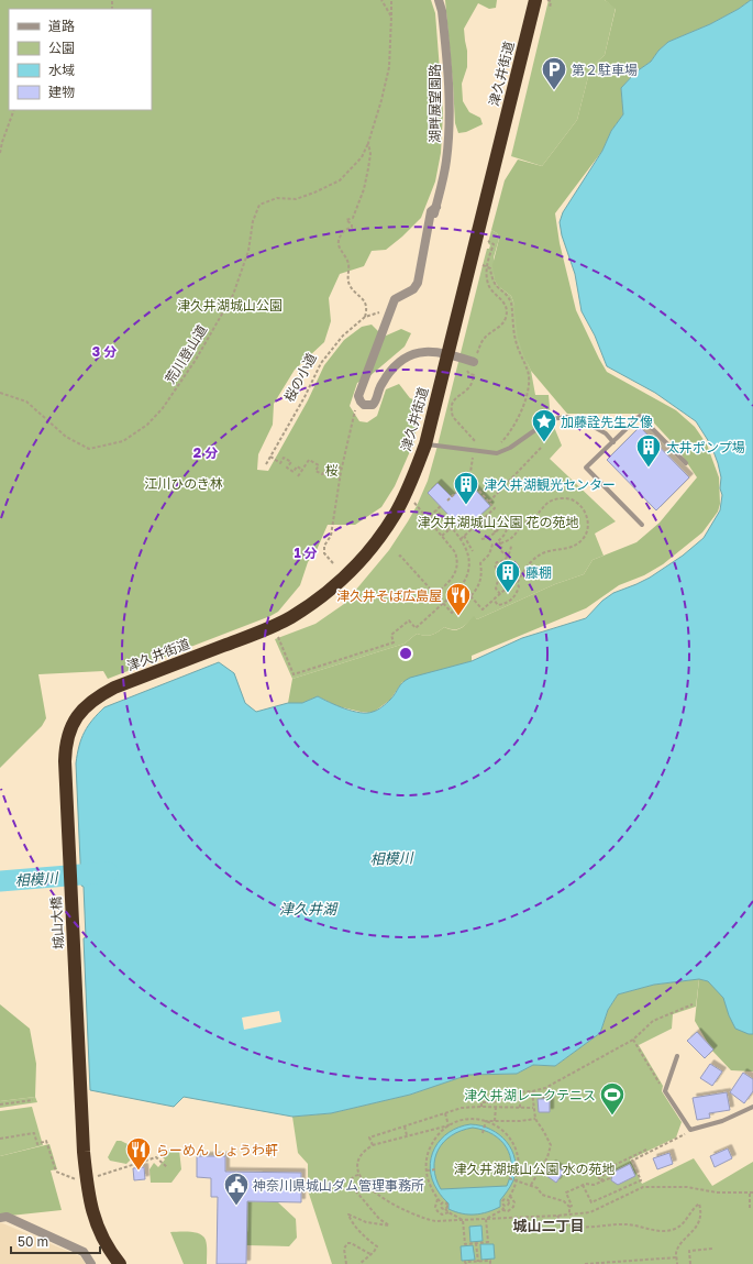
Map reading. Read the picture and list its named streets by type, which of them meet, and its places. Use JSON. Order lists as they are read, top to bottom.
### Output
{
  "streets": {
    "highway": ["津久井街道", "城山大橋"],
    "street": ["湖畔展望園路"],
    "path": ["荒川登山道", "桜の小道"]
  },
  "crossings": [
    ["津久井街道", "城山大橋"]
  ],
  "districts": ["城山二丁目"],
  "water": ["相模川", "津久井湖"],
  "parks": [
    "津久井湖城山公園",
    "桜",
    "江川ひのき林",
    "津久井湖城山公園 花の苑地",
    "津久井湖城山公園 水の苑地"
  ],
  "places": {
    "parking": ["第２駐車場"],
    "place": ["加藤詮先生之像"],
    "building": ["太井ポンプ場", "津久井湖観光センター", "藤棚"],
    "restaurant": ["津久井そば広島屋", "らーめん しょうわ軒"],
    "sports": ["津久井湖レークテニス"],
    "public building": ["神奈川県城山ダム管理事務所"]
  },
  "legend": [
    "道路",
    "公園",
    "水域",
    "建物"
  ],
  "scale_bar": "50 m",
  "rings": ["3 分", "2 分", "1 分"]
}
